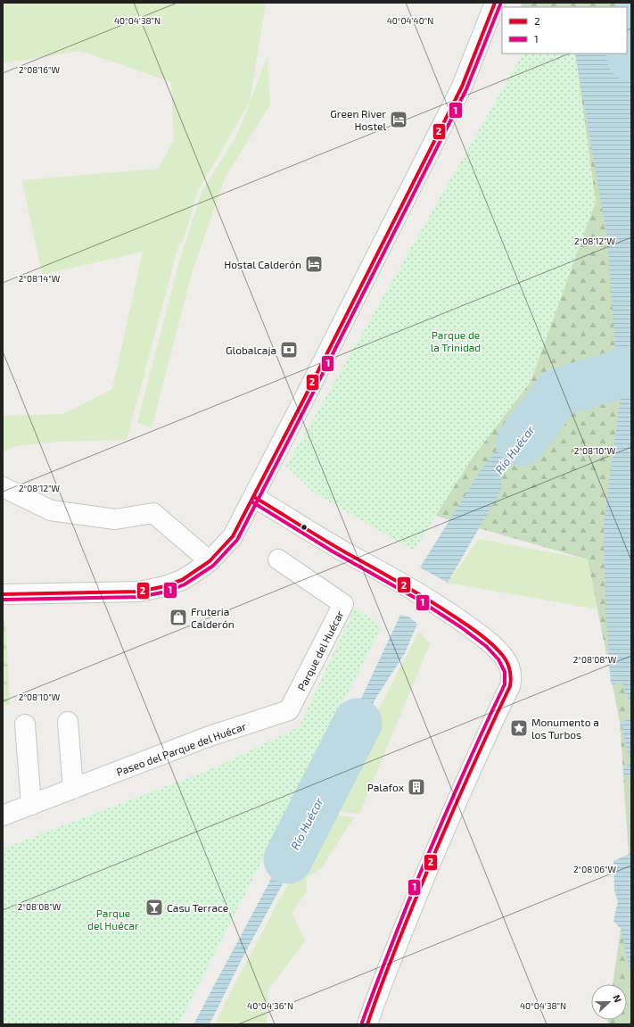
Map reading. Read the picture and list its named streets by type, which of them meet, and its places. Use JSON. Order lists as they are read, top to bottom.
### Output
{
  "streets": {
    "street": ["Parque del Huécar", "Paseo del Parque del Huécar"]
  },
  "crossings": [
    ["Parque del Huécar", "Paseo del Parque del Huécar"]
  ],
  "water": ["Río Huécar"],
  "parks": ["Parque de la Trinidad", "Parque del Huécar"],
  "places": {
    "hotel": ["Green River Hostel", "Hostal Calderón"],
    "bank": ["Globalcaja"],
    "shop": ["Fruteria Calderón"],
    "place": ["Monumento a los Turbos"],
    "building": ["Palafox"],
    "bar": ["Casu Terrace"]
  },
  "lines": ["transit line 2", "transit line 1"],
  "legend": ["2", "1"],
  "north": "right",
  "coordinates": [
    "40°04'38\"N",
    "40°04'40\"N",
    "2°08'16\"W",
    "2°08'12\"W",
    "2°08'14\"W",
    "2°08'10\"W",
    "2°08'08\"W",
    "2°08'06\"W",
    "40°04'36\"N"
  ]
}
